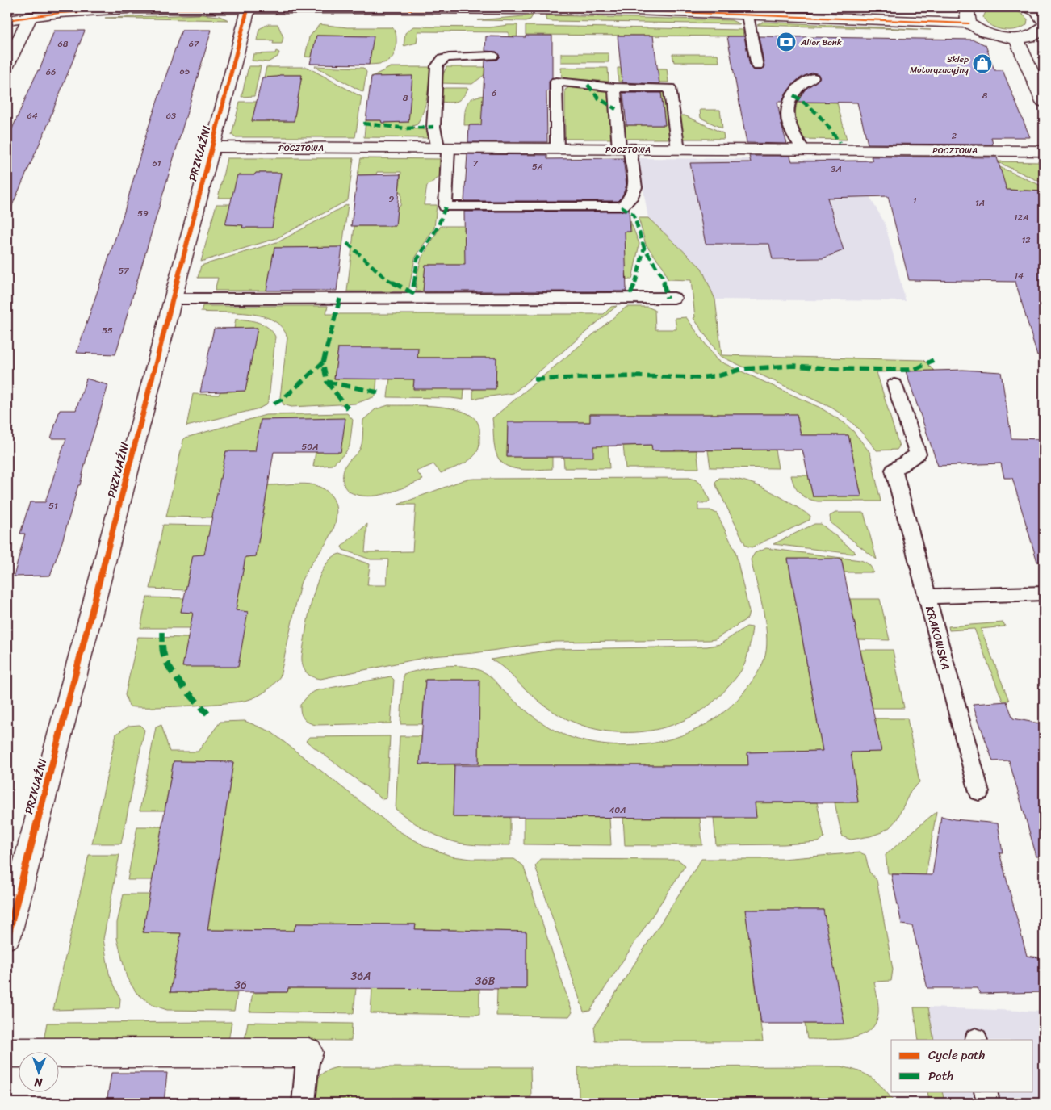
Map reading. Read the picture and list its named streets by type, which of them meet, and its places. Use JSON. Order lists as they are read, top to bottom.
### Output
{
  "streets": {
    "street": ["POCZTOWA", "PRZYJAŹNI"],
    "lane": ["KRAKOWSKA"]
  },
  "crossings": [
    ["POCZTOWA", "PRZYJAŹNI"]
  ],
  "places": {
    "bank": ["Alior Bank"],
    "shop": ["Sklep Motoryzacyjny"]
  },
  "house_numbers": [
    "68",
    "67",
    "65",
    "66",
    "6",
    "8",
    "8",
    "64",
    "63",
    "2",
    "61",
    "7",
    "5A",
    "3A",
    "9",
    "1",
    "1A",
    "59",
    "12A",
    "12",
    "57",
    "14",
    "55",
    "50A",
    "51",
    "40A",
    "36A",
    "36B",
    "36"
  ],
  "legend": ["Cycle path", "Path"],
  "north": "bottom"
}
